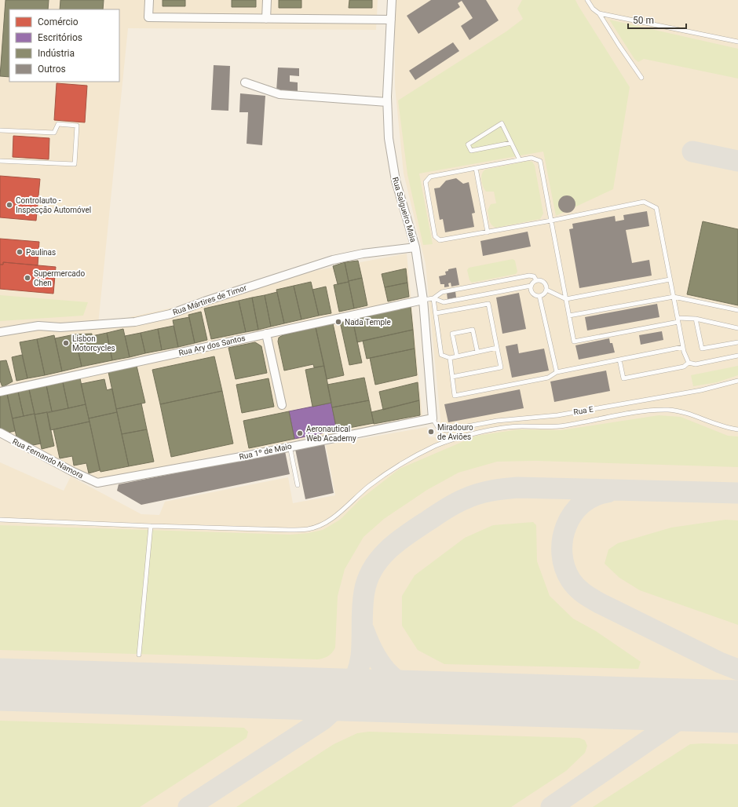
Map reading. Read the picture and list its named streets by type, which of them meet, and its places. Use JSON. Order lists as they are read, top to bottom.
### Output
{
  "streets": {
    "street": [
      "Rua Salgueiro Maia",
      "Rua Mártires de Timor",
      "Rua Ary dos Santos",
      "Rua 1º de Maio",
      "Rua Fernando Namora"
    ],
    "lane": ["Rua E"]
  },
  "crossings": [
    ["Rua Salgueiro Maia", "Rua Mártires de Timor"],
    ["Rua Salgueiro Maia", "Rua Ary dos Santos"],
    ["Rua Salgueiro Maia", "Rua E"],
    ["Rua Salgueiro Maia", "Rua 1º de Maio"],
    ["Rua E", "Rua 1º de Maio"],
    ["Rua 1º de Maio", "Rua Fernando Namora"]
  ],
  "places": [
    "Controlauto - Inspecção Automóvel",
    "Paulinas",
    "Supermercado Chen",
    "Nada Temple",
    "Lisbon Motorcycles",
    "Miradouro de Aviões",
    "Aeronautical Web Academy"
  ],
  "legend": [
    "Comércio",
    "Escritórios",
    "Indústria",
    "Outros"
  ],
  "scale_bar": "50 m"
}
